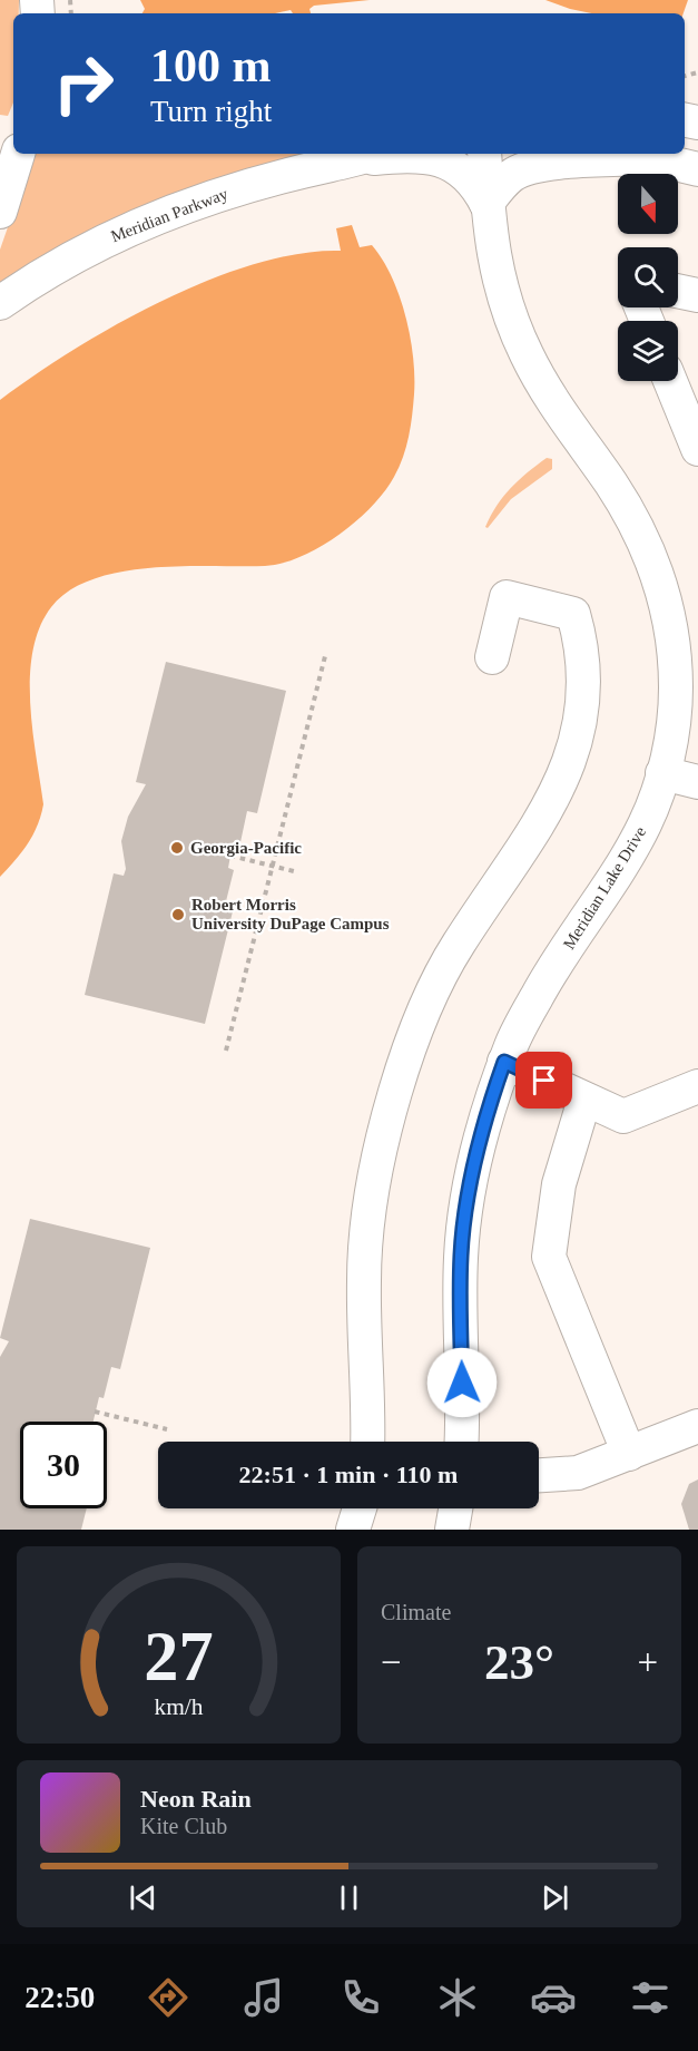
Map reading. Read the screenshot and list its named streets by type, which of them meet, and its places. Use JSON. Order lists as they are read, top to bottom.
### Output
{
  "streets": {
    "street": ["Meridian Parkway", "Meridian Lake Drive"]
  },
  "crossings": [
    ["Meridian Parkway", "Meridian Lake Drive"]
  ],
  "places": ["Georgia-Pacific", "Robert Morris University DuPage Campus"],
  "north": "bottom",
  "page": {
    "turn": ["100 m", "Turn right"],
    "limit": "30",
    "trip": "22:51 · 1 min · 110 m",
    "tile": "Climate",
    "heat": ["−", "23°", "+"],
    "song": ["Neon Rain", "Kite Club"],
    "tabs": "22:50",
    "gauge": ["27", "km/h"]
  }
}
